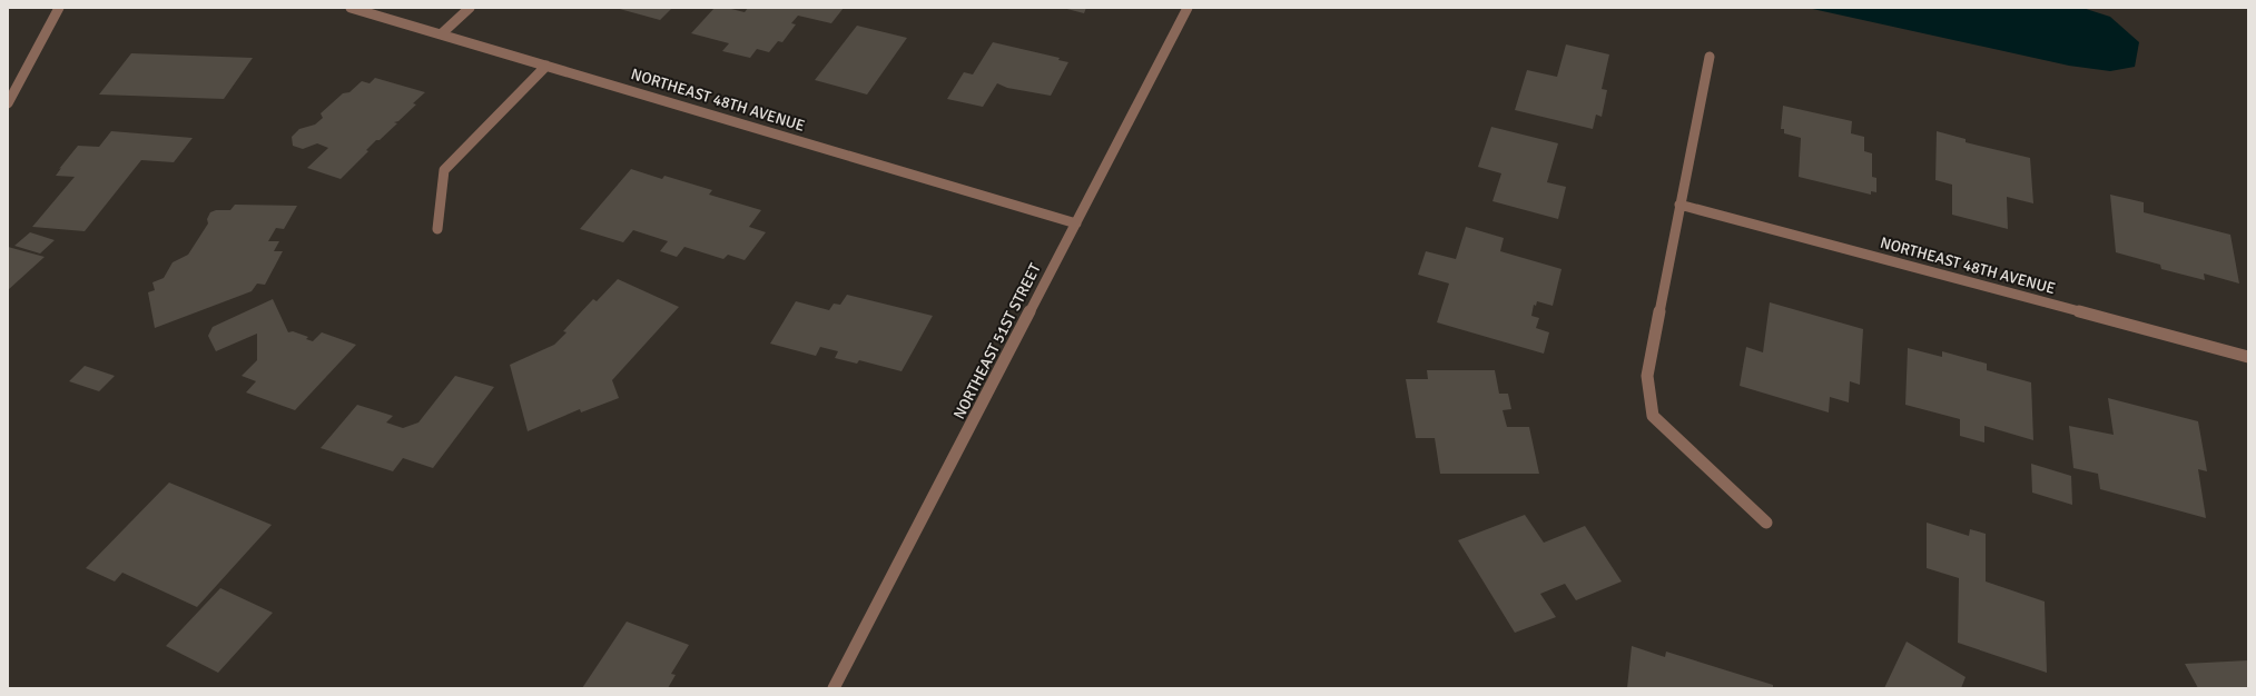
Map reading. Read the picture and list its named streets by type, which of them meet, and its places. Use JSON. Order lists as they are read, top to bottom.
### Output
{
  "streets": {
    "street": ["NORTHEAST 48TH AVENUE", "NORTHEAST 51ST STREET"]
  },
  "crossings": [
    ["NORTHEAST 48TH AVENUE", "NORTHEAST 51ST STREET"]
  ]
}
